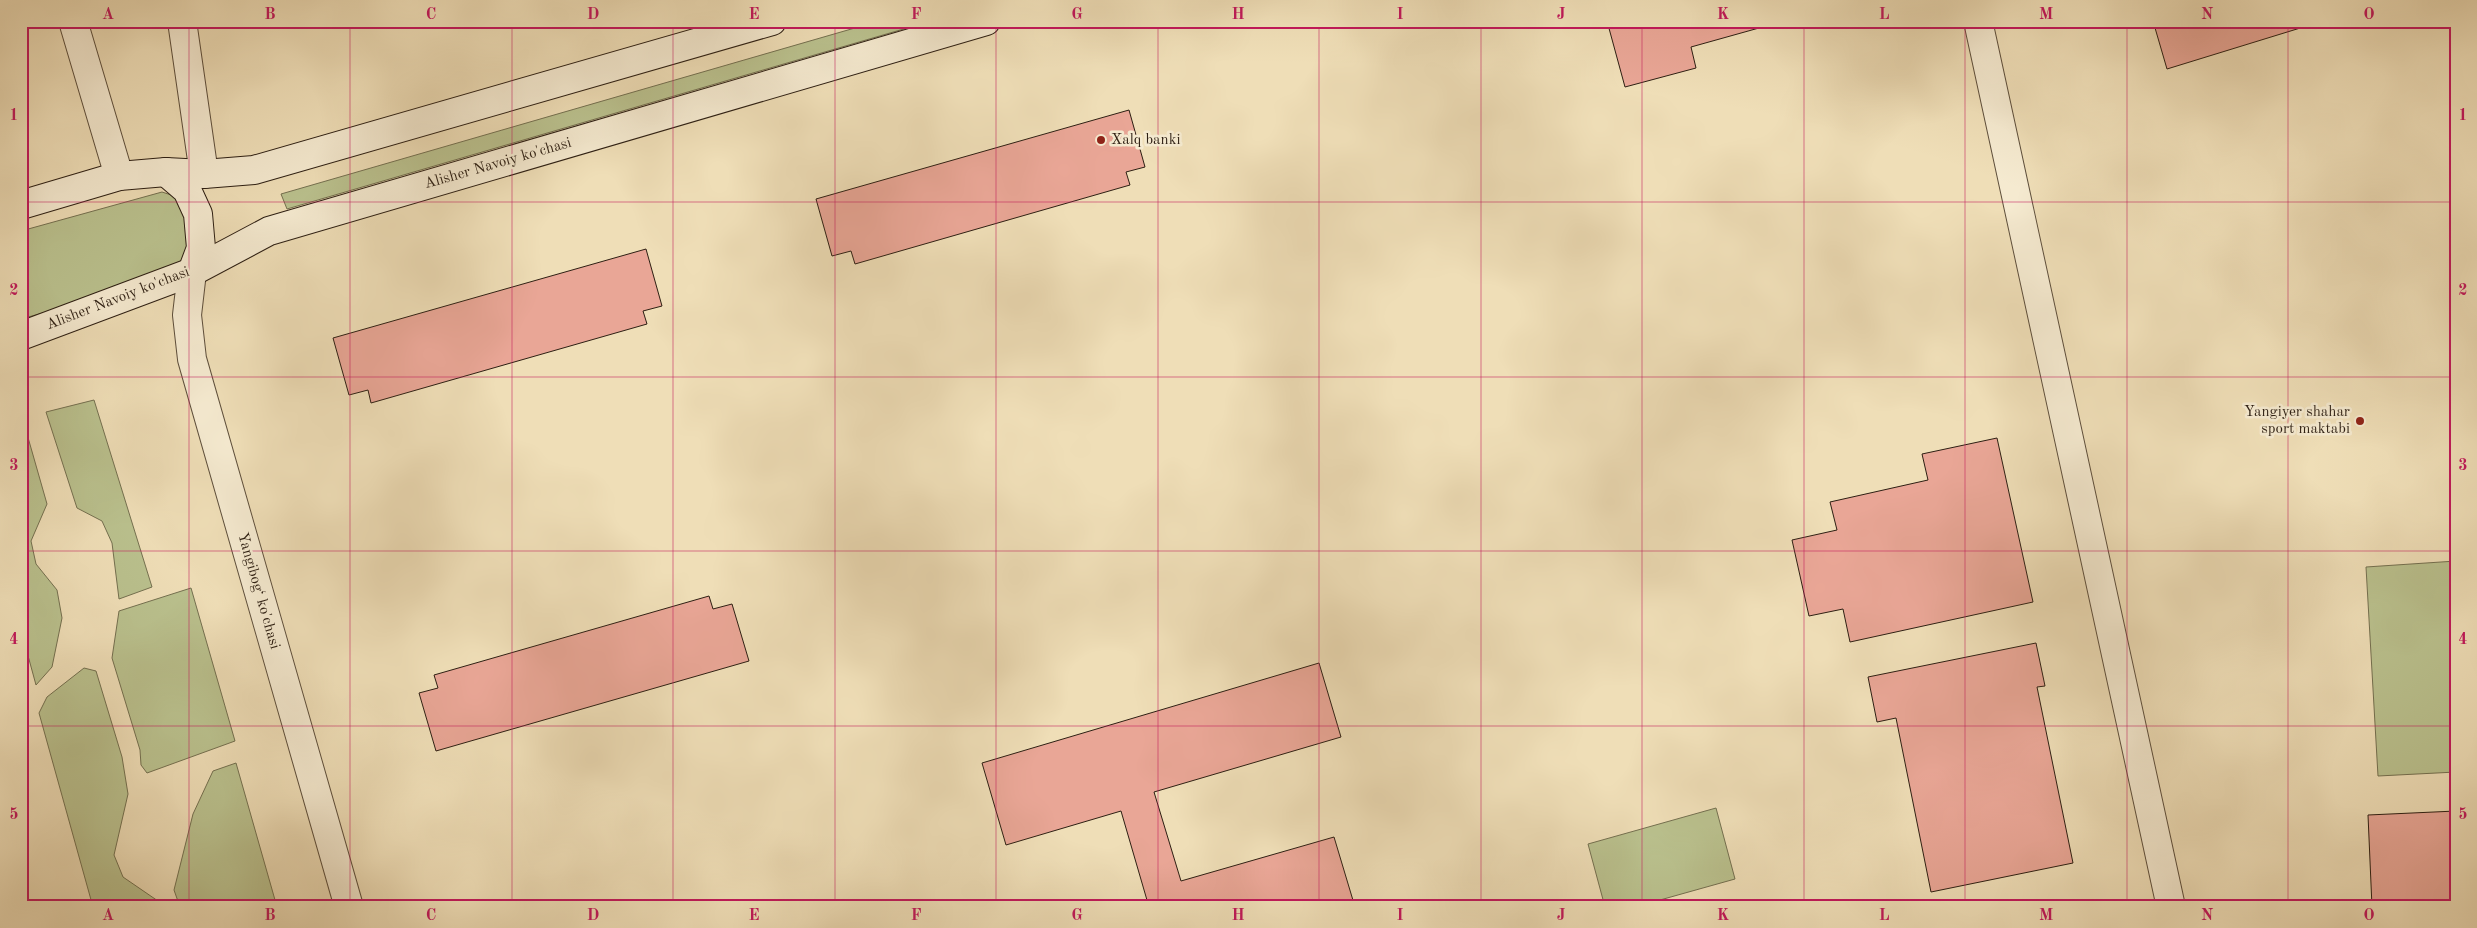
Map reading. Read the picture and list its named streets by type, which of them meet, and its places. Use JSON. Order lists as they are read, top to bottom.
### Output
{
  "streets": {
    "street": ["Alisher Navoiy ko'chasi", "Yangibog‘ ko'chasi"]
  },
  "crossings": [
    ["Alisher Navoiy ko'chasi", "Yangibog‘ ko'chasi"]
  ],
  "places": ["Xalq banki", "Yangiyer shahar sport maktabi"],
  "grid": {
    "columns": [
      "A",
      "B",
      "C",
      "D",
      "E",
      "F",
      "G",
      "H",
      "I",
      "J",
      "K",
      "L",
      "M",
      "N",
      "O"
    ],
    "rows": [
      "1",
      "2",
      "3",
      "4",
      "5"
    ]
  }
}
